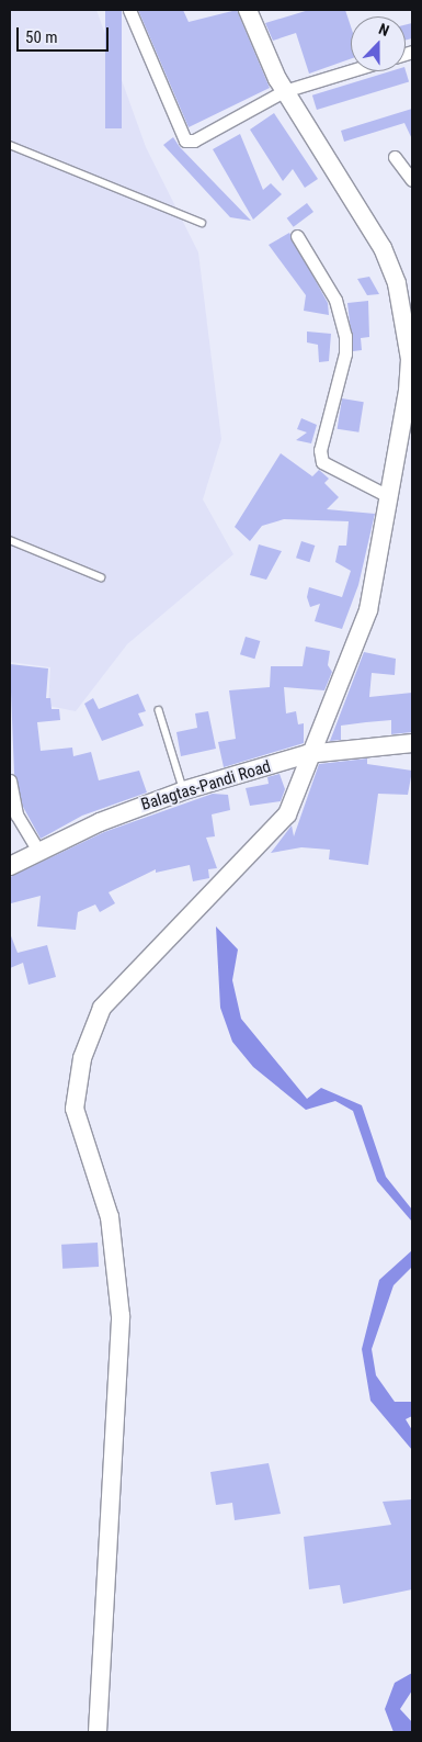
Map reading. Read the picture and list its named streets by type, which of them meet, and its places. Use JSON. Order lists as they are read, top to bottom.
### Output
{
  "streets": {
    "street": ["Balagtas-Pandi Road"]
  },
  "scale_bar": "50 m",
  "north": "top"
}
